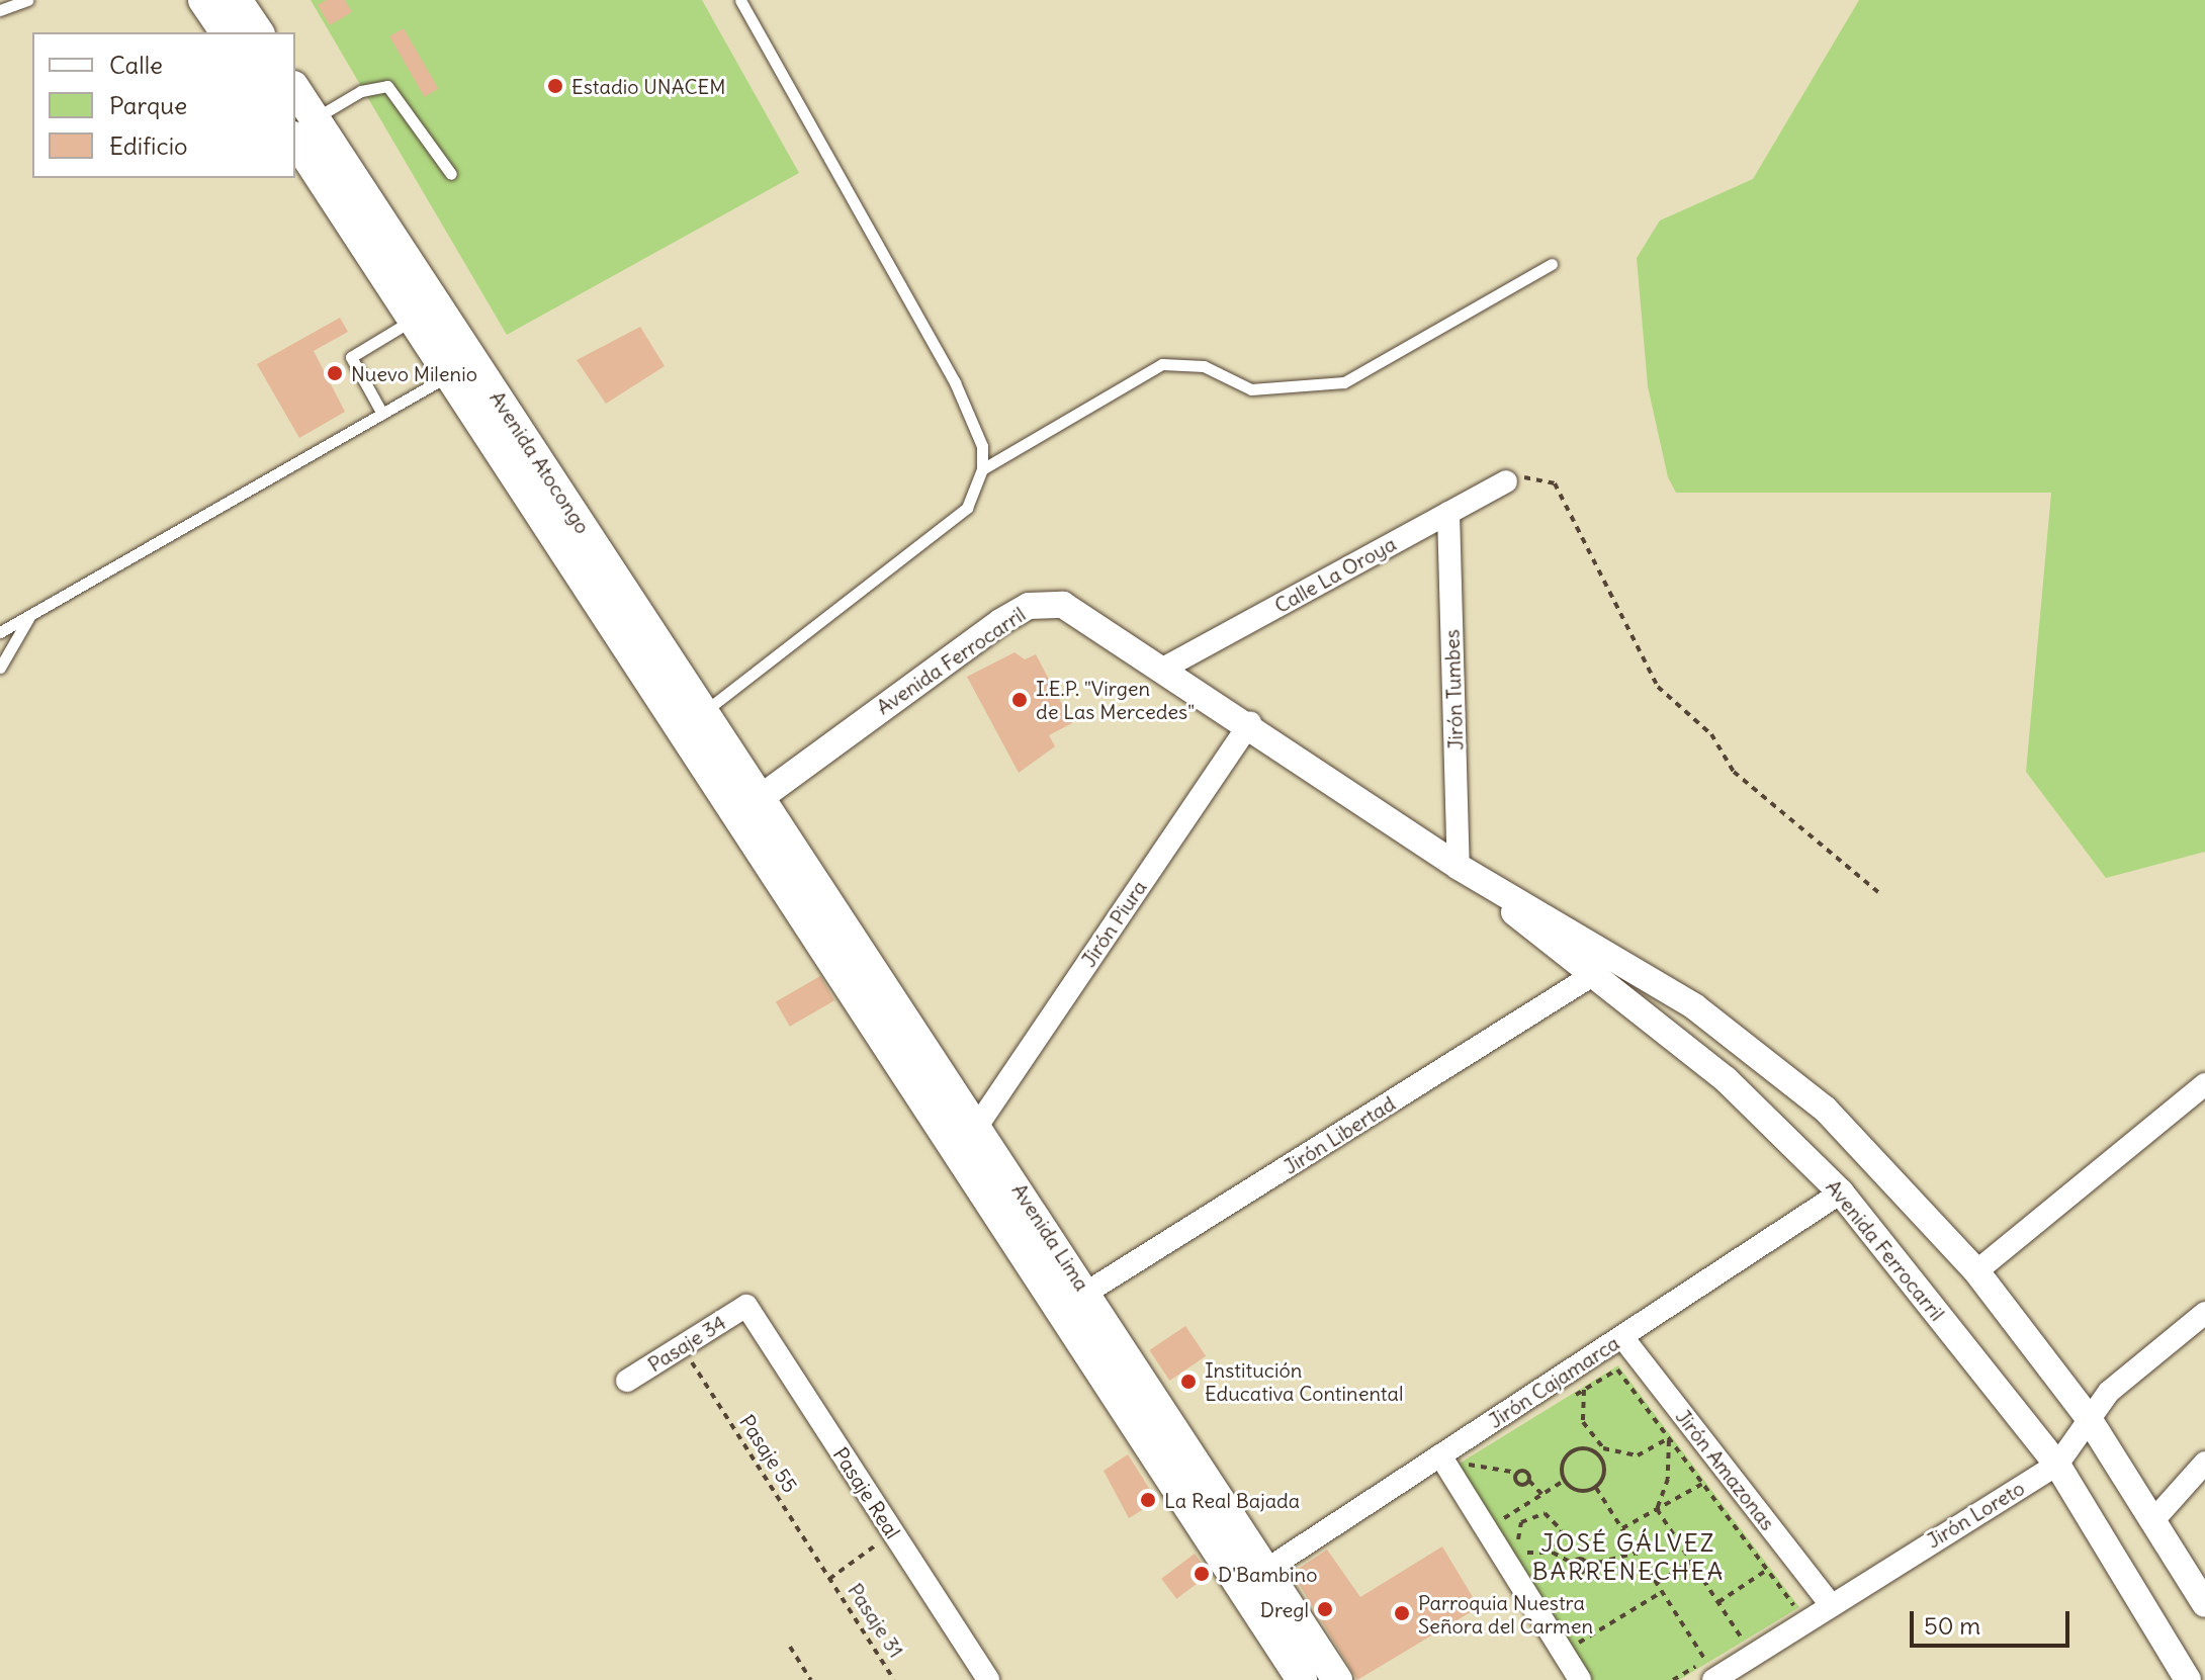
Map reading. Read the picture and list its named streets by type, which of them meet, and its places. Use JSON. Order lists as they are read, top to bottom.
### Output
{
  "streets": {
    "main road": ["Avenida Atocongo", "Avenida Lima"],
    "street": [
      "Calle La Oroya",
      "Avenida Ferrocarril",
      "Jirón Tumbes",
      "Jirón Piura",
      "Jirón Libertad",
      "Pasaje 34",
      "Jirón Cajamarca",
      "Jirón Amazonas",
      "Pasaje Real",
      "Jirón Loreto"
    ],
    "path": ["Pasaje 55", "Pasaje 31"]
  },
  "crossings": [
    ["Avenida Atocongo", "Avenida Ferrocarril"],
    ["Avenida Atocongo", "Avenida Lima"],
    ["Calle La Oroya", "Avenida Ferrocarril"],
    ["Calle La Oroya", "Jirón Tumbes"],
    ["Avenida Ferrocarril", "Jirón Tumbes"],
    ["Avenida Ferrocarril", "Jirón Piura"],
    ["Avenida Ferrocarril", "Jirón Libertad"],
    ["Avenida Ferrocarril", "Avenida Lima"],
    ["Avenida Ferrocarril", "Jirón Cajamarca"],
    ["Avenida Ferrocarril", "Jirón Loreto"],
    ["Jirón Piura", "Avenida Lima"],
    ["Jirón Libertad", "Avenida Lima"],
    ["Avenida Lima", "Jirón Cajamarca"],
    ["Pasaje 34", "Pasaje 55"],
    ["Pasaje 34", "Pasaje Real"],
    ["Jirón Cajamarca", "Jirón Amazonas"],
    ["Pasaje 55", "Pasaje 31"],
    ["Jirón Amazonas", "Jirón Loreto"]
  ],
  "districts": ["JOSÉ GÁLVEZ BARRENECHEA"],
  "places": [
    "Estadio UNACEM",
    "Nuevo Milenio",
    "I.E.P. \"Virgen de Las Mercedes\"",
    "Institución Educativa Continental",
    "La Real Bajada",
    "D'Bambino",
    "Dregl",
    "Parroquia Nuestra Señora del Carmen"
  ],
  "legend": ["Calle", "Parque", "Edificio"],
  "scale_bar": "50 m"
}
